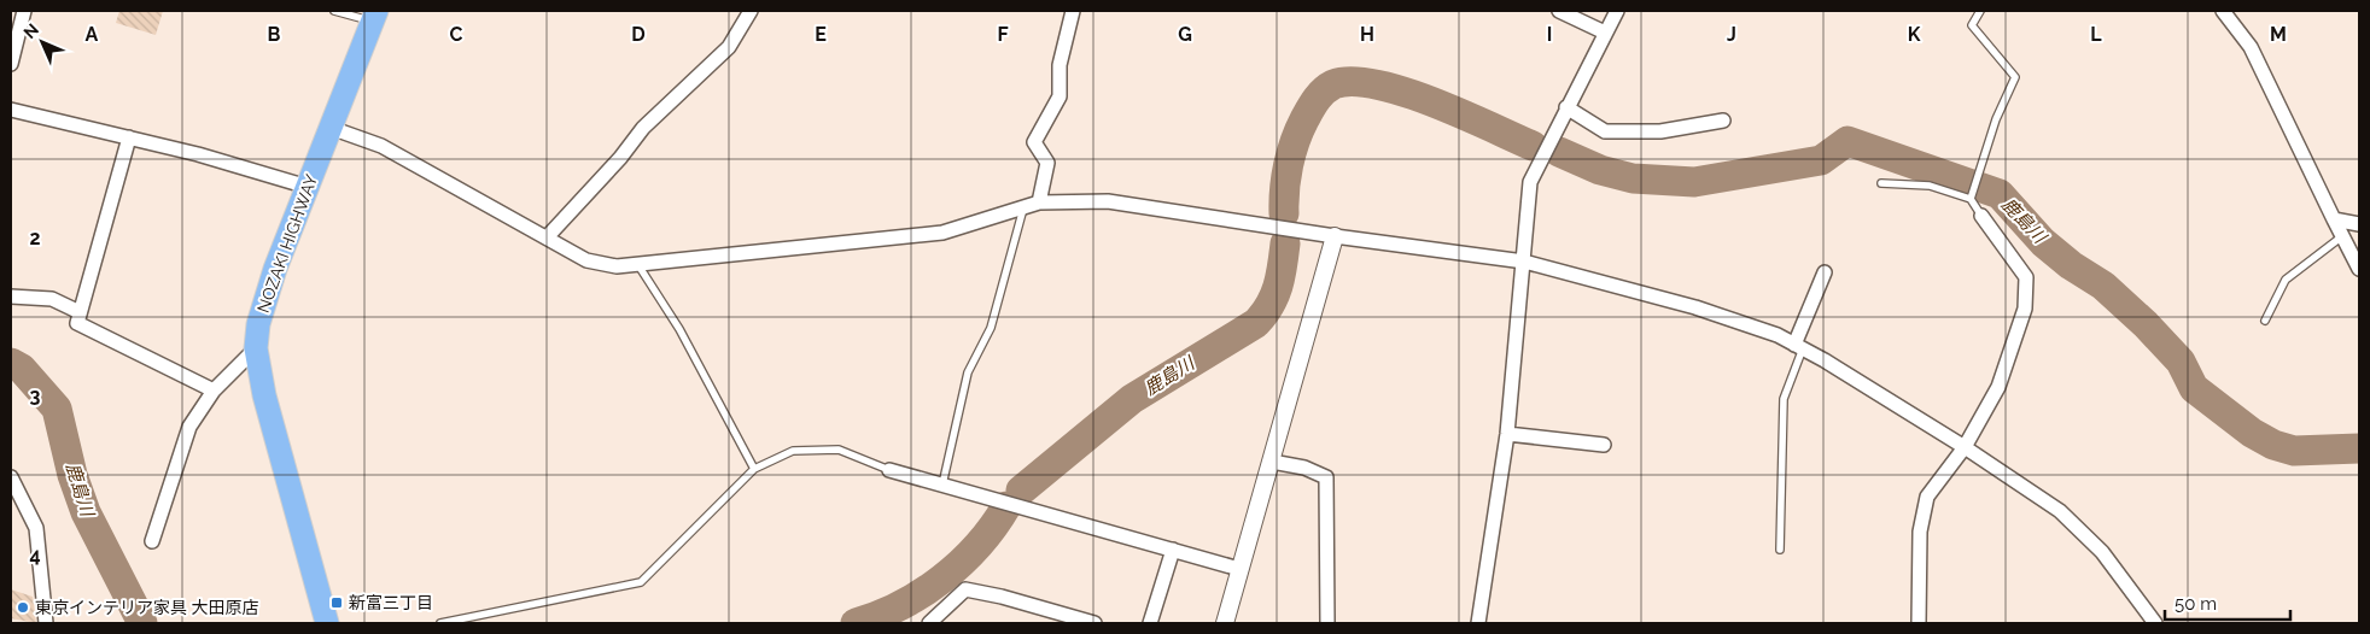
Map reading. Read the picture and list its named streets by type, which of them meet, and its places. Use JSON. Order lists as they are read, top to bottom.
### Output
{
  "streets": {
    "highway": ["NOZAKI HIGHWAY"]
  },
  "water": ["鹿島川"],
  "places": {
    "transit": ["新富三丁目"],
    "other": ["東京インテリア家具 大田原店"]
  },
  "scale_bar": "50 m",
  "north": "top left",
  "grid": {
    "columns": [
      "A",
      "B",
      "C",
      "D",
      "E",
      "F",
      "G",
      "H",
      "I",
      "J",
      "K",
      "L",
      "M"
    ],
    "rows": ["2", "3", "4"]
  }
}
